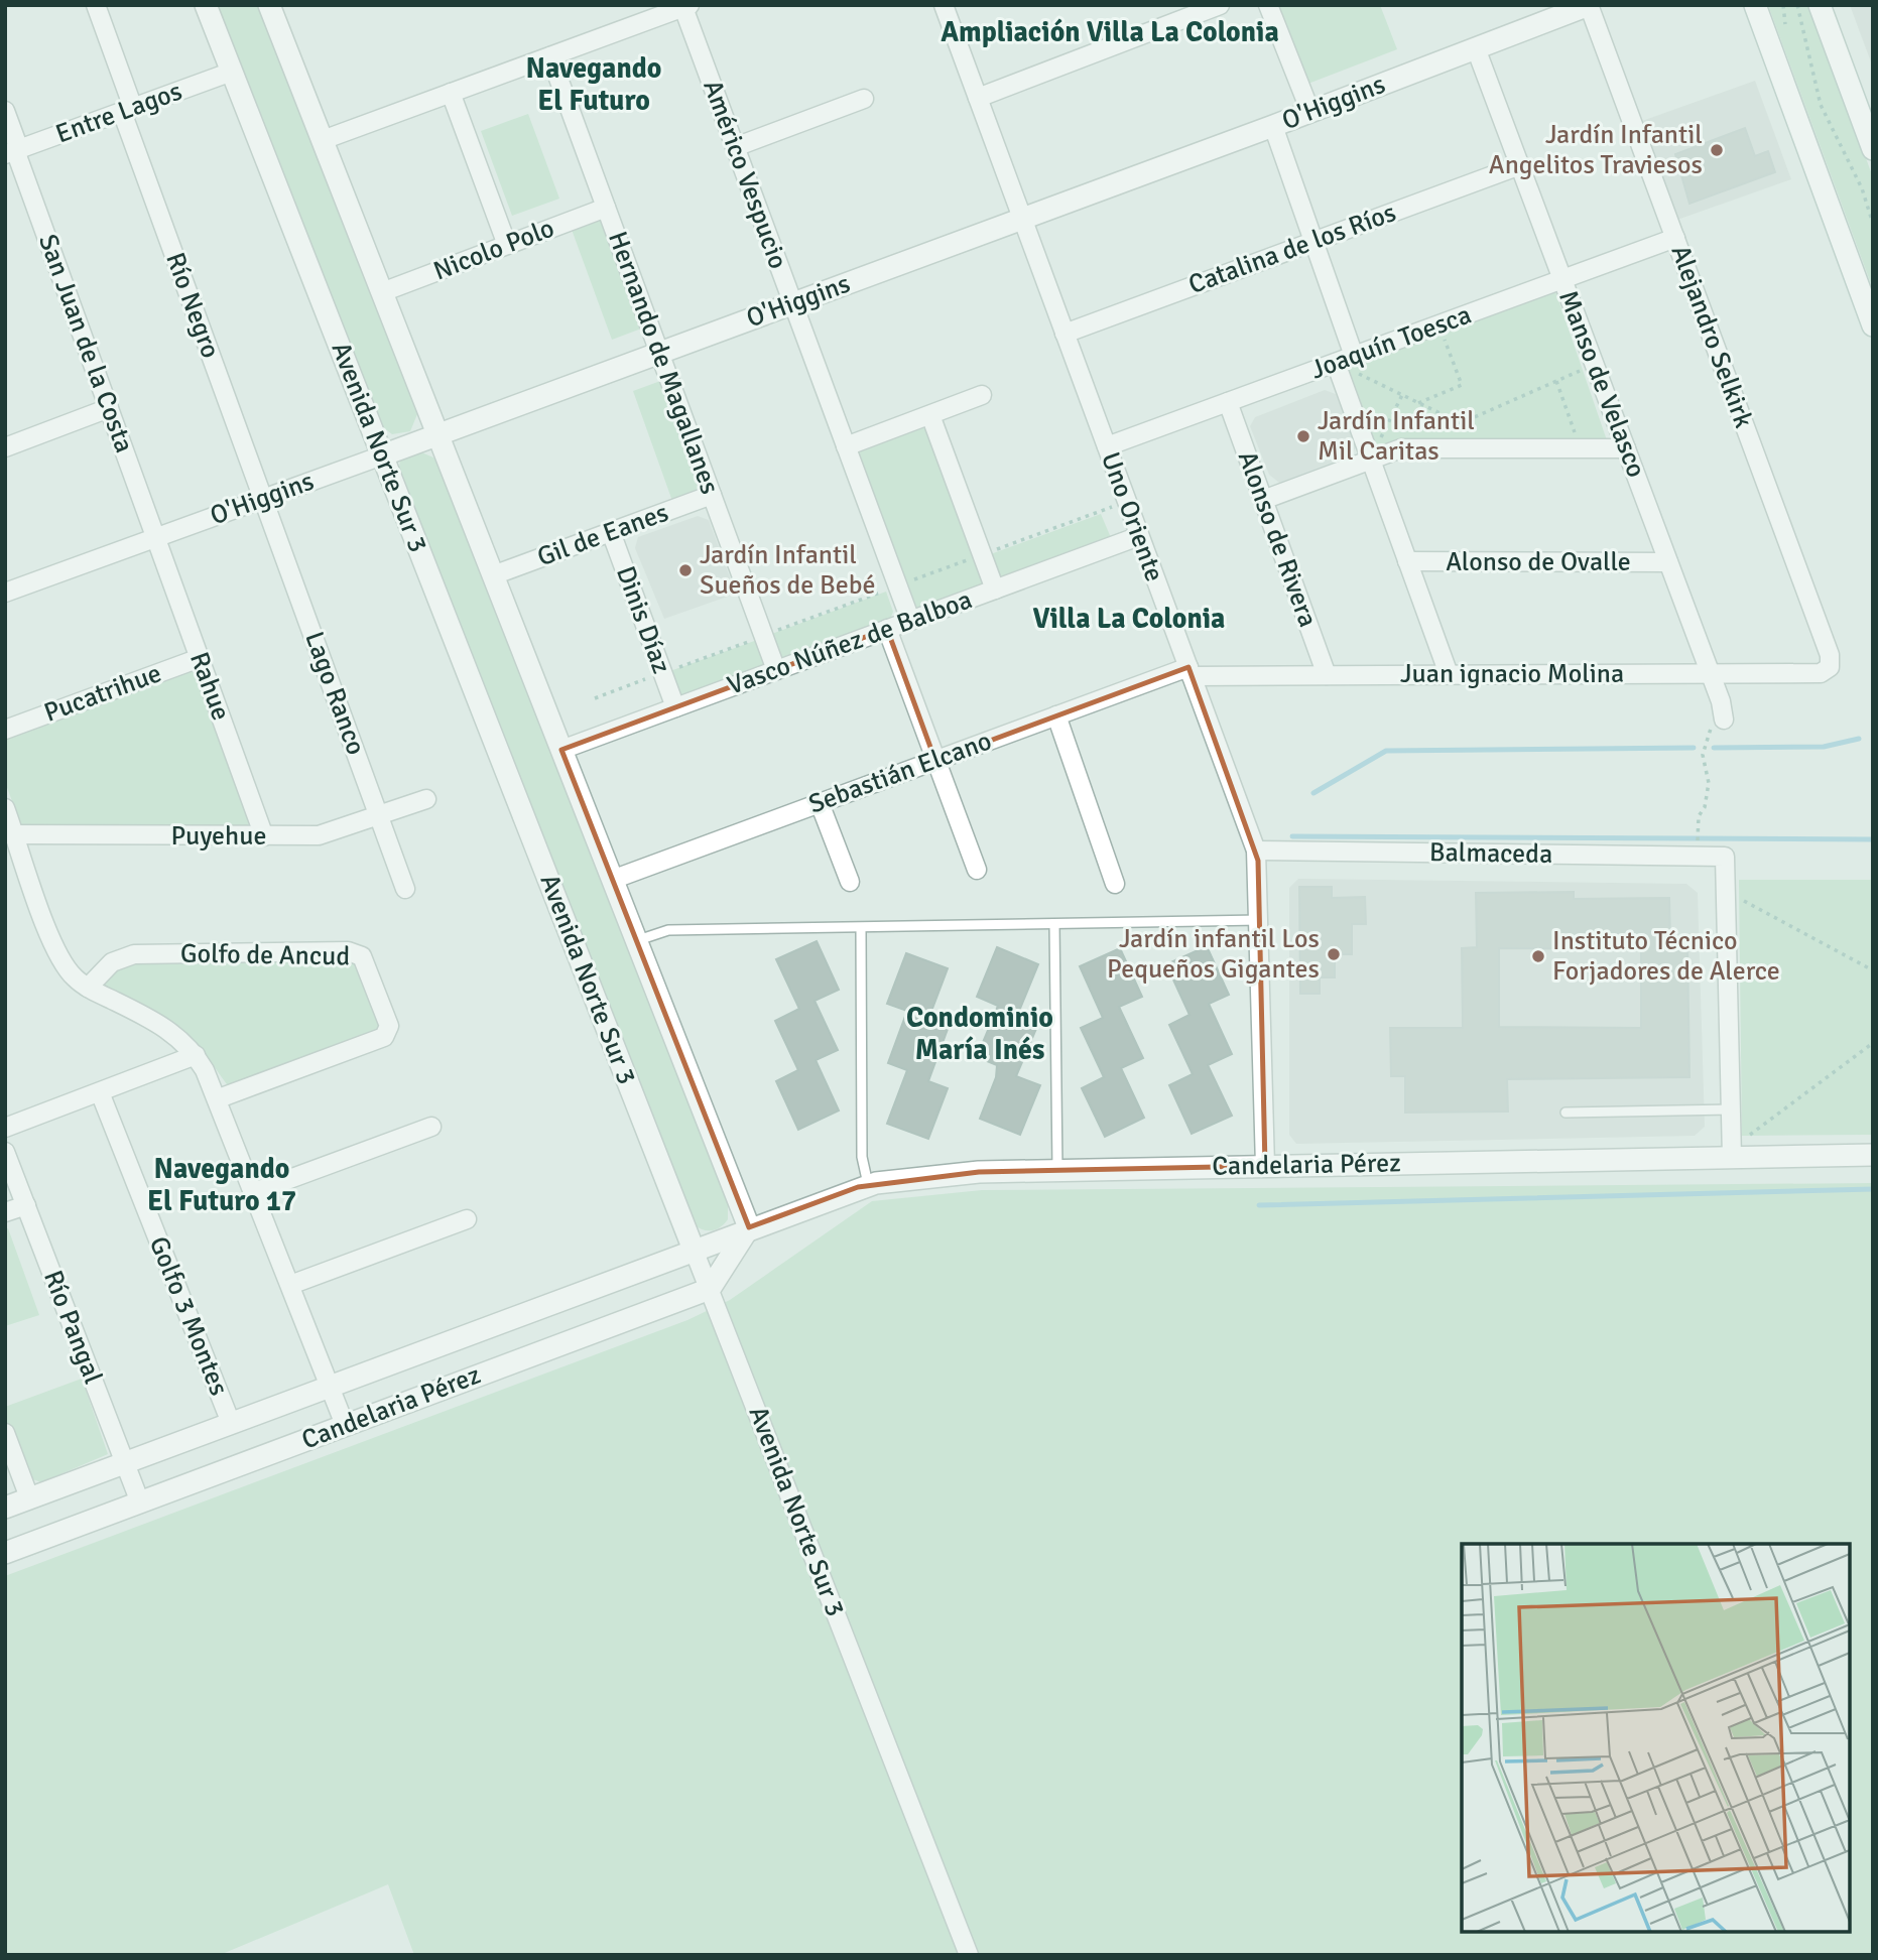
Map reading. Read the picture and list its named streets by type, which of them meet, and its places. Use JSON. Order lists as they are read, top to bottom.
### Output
{
  "streets": {
    "street": [
      "O'Higgins",
      "Entre Lagos",
      "Américo Vespucio",
      "Catalina de los Ríos",
      "Nicolo Polo",
      "Río Negro",
      "Alejandro Selkirk",
      "Joaquín Toesca",
      "San Juan de la Costa",
      "Hernando de Magallanes",
      "Manso de Velasco",
      "Avenida Norte Sur 3",
      "Uno Oriente",
      "Gil de Eanes",
      "Alonso de Rivera",
      "Alonso de Ovalle",
      "Dinis Díaz",
      "Vasco Núñez de Balboa",
      "Juan ignacio Molina",
      "Rahue",
      "Pucatrihue",
      "Lago Ranco",
      "Sebastián Elcano",
      "Puyehue",
      "Balmaceda",
      "Golfo de Ancud",
      "Candelaria Pérez",
      "Golfo 3 Montes",
      "Río Pangal"
    ]
  },
  "crossings": [
    ["O'Higgins", "Américo Vespucio"],
    ["O'Higgins", "Río Negro"],
    ["O'Higgins", "Alejandro Selkirk"],
    ["O'Higgins", "San Juan de la Costa"],
    ["O'Higgins", "Hernando de Magallanes"],
    ["O'Higgins", "Manso de Velasco"],
    ["O'Higgins", "Avenida Norte Sur 3"],
    ["O'Higgins", "Uno Oriente"],
    ["O'Higgins", "Rahue"],
    ["O'Higgins", "Lago Ranco"],
    ["Entre Lagos", "Río Negro"],
    ["Entre Lagos", "San Juan de la Costa"],
    ["Entre Lagos", "Avenida Norte Sur 3"],
    ["Américo Vespucio", "Vasco Núñez de Balboa"],
    ["Catalina de los Ríos", "Manso de Velasco"],
    ["Catalina de los Ríos", "Uno Oriente"],
    ["Nicolo Polo", "Hernando de Magallanes"],
    ["Río Negro", "Lago Ranco"],
    ["Alejandro Selkirk", "Joaquín Toesca"],
    ["Alejandro Selkirk", "Juan ignacio Molina"],
    ["Joaquín Toesca", "Manso de Velasco"],
    ["Joaquín Toesca", "Uno Oriente"],
    ["Joaquín Toesca", "Alonso de Rivera"],
    ["San Juan de la Costa", "Rahue"],
    ["Hernando de Magallanes", "Gil de Eanes"],
    ["Hernando de Magallanes", "Vasco Núñez de Balboa"],
    ["Manso de Velasco", "Alonso de Ovalle"],
    ["Manso de Velasco", "Juan ignacio Molina"],
    ["Avenida Norte Sur 3", "Candelaria Pérez"],
    ["Uno Oriente", "Vasco Núñez de Balboa"],
    ["Uno Oriente", "Juan ignacio Molina"],
    ["Uno Oriente", "Sebastián Elcano"],
    ["Uno Oriente", "Balmaceda"],
    ["Uno Oriente", "Candelaria Pérez"],
    ["Gil de Eanes", "Dinis Díaz"],
    ["Alonso de Rivera", "Juan ignacio Molina"],
    ["Dinis Díaz", "Vasco Núñez de Balboa"],
    ["Juan ignacio Molina", "Sebastián Elcano"],
    ["Rahue", "Pucatrihue"],
    ["Rahue", "Puyehue"],
    ["Lago Ranco", "Puyehue"],
    ["Candelaria Pérez", "Golfo 3 Montes"],
    ["Candelaria Pérez", "Río Pangal"]
  ],
  "districts": [
    "Ampliación Villa La Colonia",
    "Navegando El Futuro",
    "Villa La Colonia",
    "Condominio María Inés",
    "Navegando El Futuro 17"
  ],
  "places": [
    "Jardín Infantil Angelitos Traviesos",
    "Jardín Infantil Mil Caritas",
    "Jardín Infantil Sueños de Bebé",
    "Jardín infantil Los Pequeños Gigantes",
    "Instituto Técnico Forjadores de Alerce"
  ]
}
